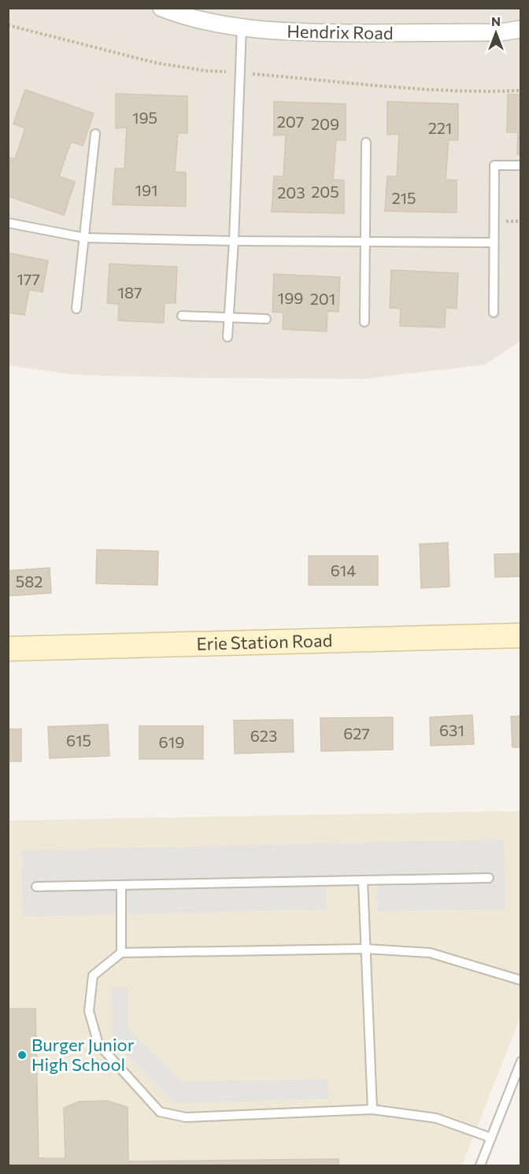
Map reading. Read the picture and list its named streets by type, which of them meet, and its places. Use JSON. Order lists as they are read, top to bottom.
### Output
{
  "streets": {
    "main road": ["Erie Station Road"],
    "street": ["Hendrix Road"]
  },
  "places": ["Burger Junior High School"],
  "house_numbers": [
    "195",
    "207",
    "209",
    "221",
    "191",
    "205",
    "203",
    "215",
    "177",
    "187",
    "199",
    "201",
    "614",
    "582",
    "631",
    "627",
    "623",
    "615",
    "619"
  ],
  "north": "top"
}
